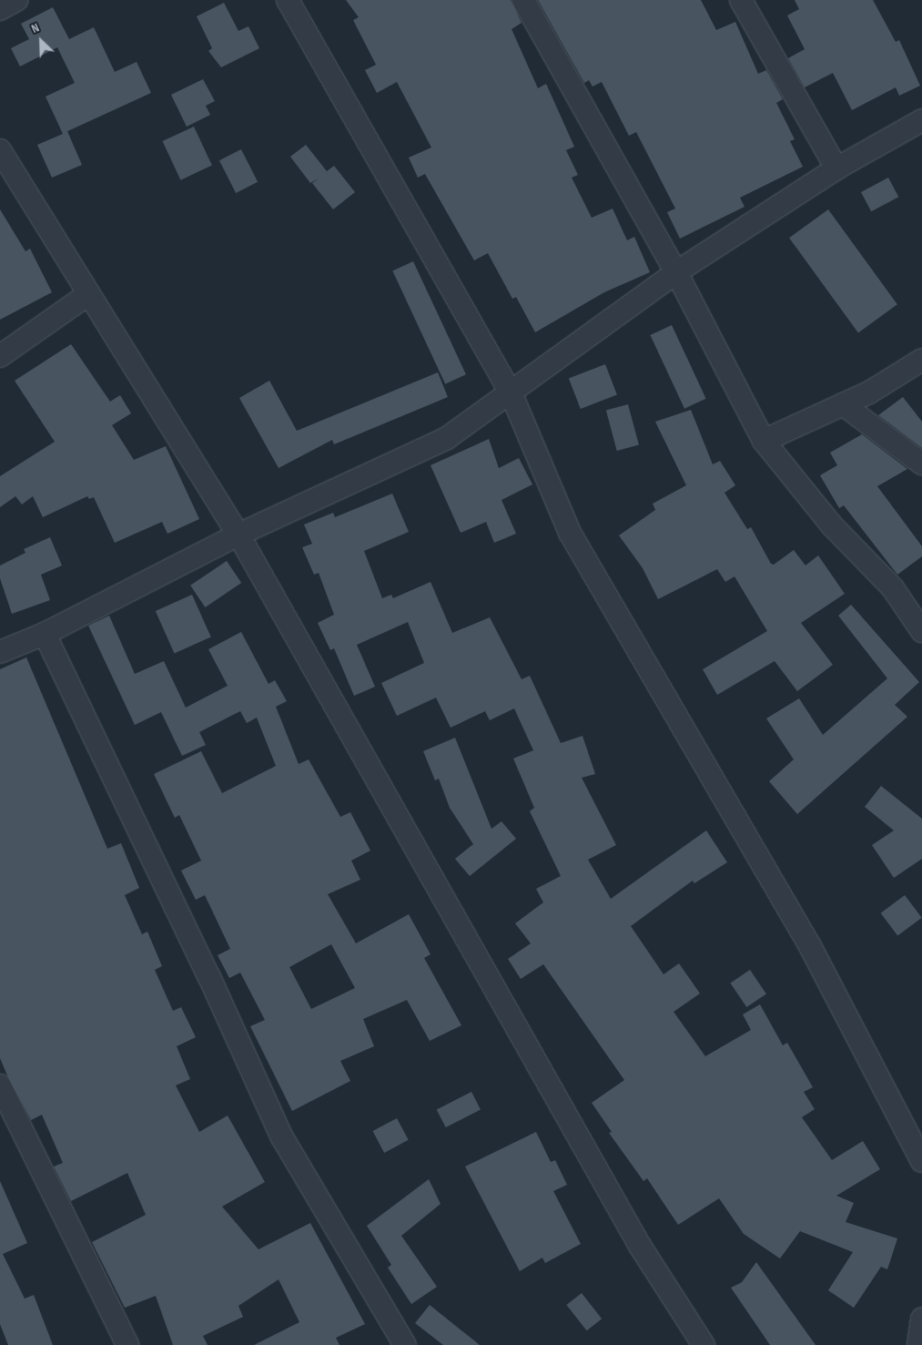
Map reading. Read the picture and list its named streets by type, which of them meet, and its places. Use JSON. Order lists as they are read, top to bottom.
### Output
{
  "north": "top left"
}
